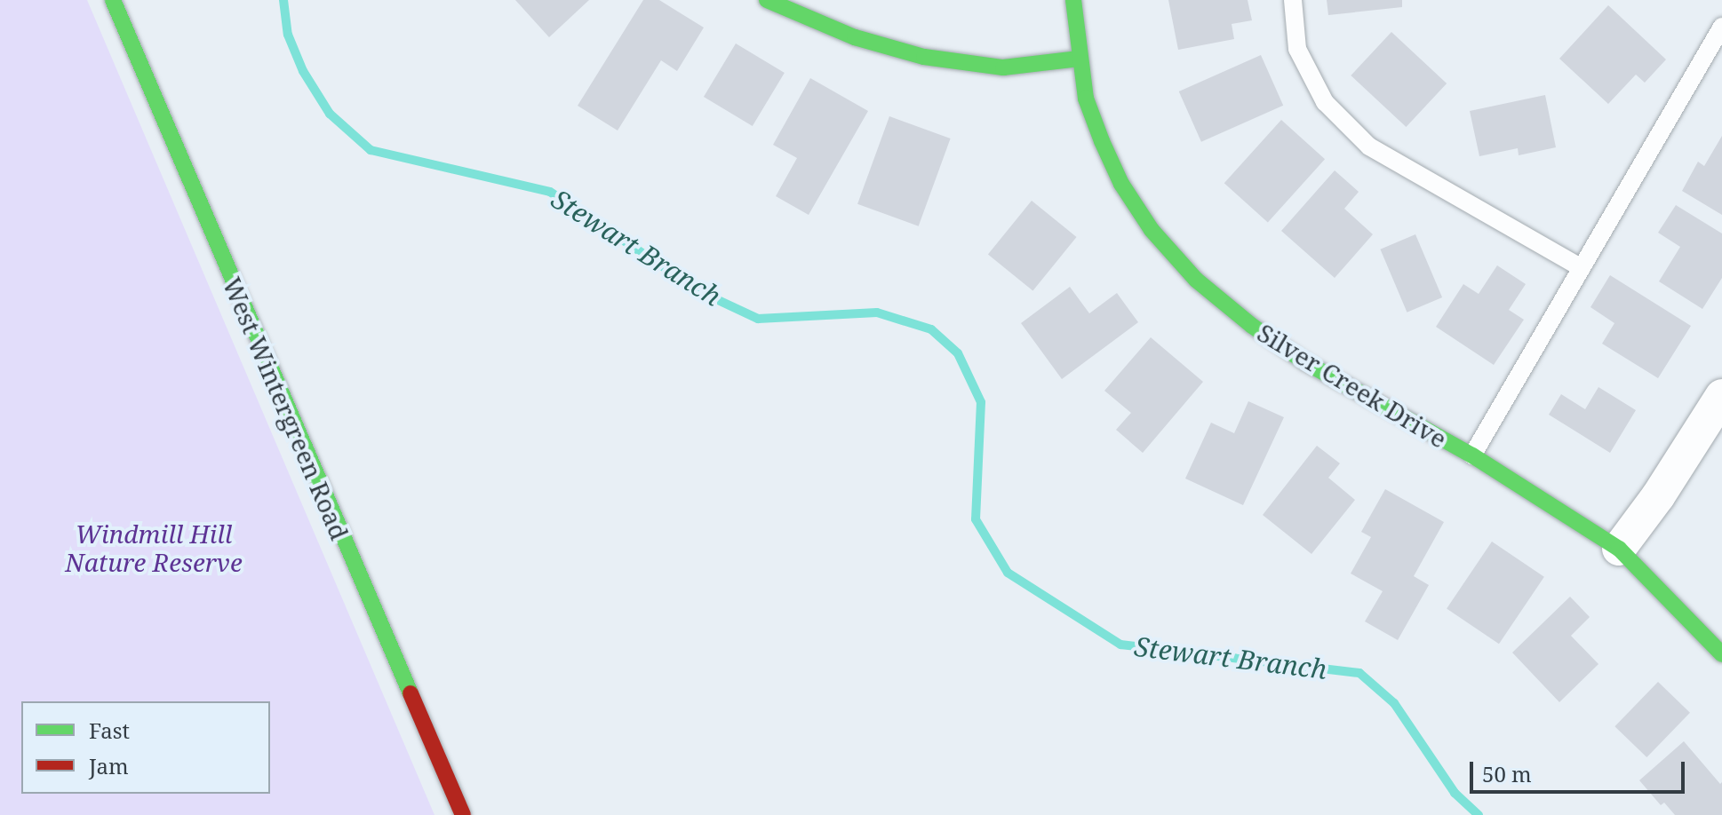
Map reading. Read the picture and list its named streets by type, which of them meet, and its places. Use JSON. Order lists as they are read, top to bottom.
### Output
{
  "streets": {
    "street": ["Silver Creek Drive", "West Wintergreen Road"]
  },
  "water": ["Stewart Branch"],
  "parks": ["Windmill Hill Nature Reserve"],
  "legend": ["Fast", "Jam"],
  "scale_bar": "50 m"
}
